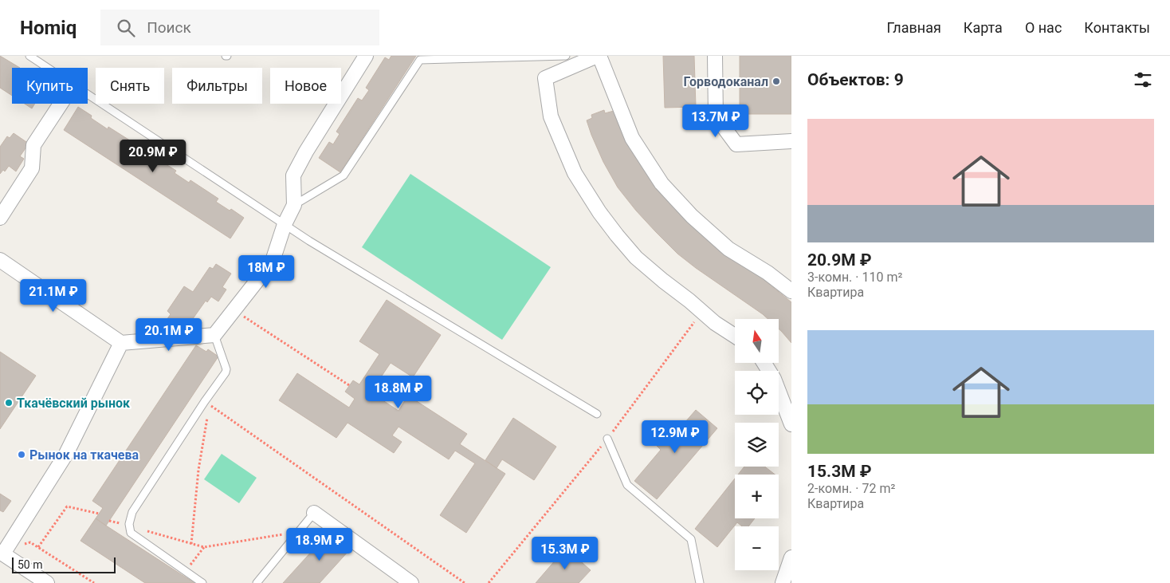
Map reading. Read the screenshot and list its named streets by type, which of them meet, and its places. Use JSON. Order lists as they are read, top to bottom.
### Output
{
  "places": ["Горводоканал", "Ткачёвский рынок", "Рынок на ткачева"],
  "scale_bar": "50 m",
  "north": "top",
  "page": {
    "header": "Homiq",
    "search": "Поиск",
    "nav": [
      "Главная",
      "Карта",
      "О нас",
      "Контакты"
    ],
    "heading": "Объектов: 9",
    "chip": [
      "Купить",
      "Снять",
      "Фильтры",
      "Новое"
    ],
    "list": [
      {
        "name": "20.9M ₽",
        "note": "3-комн. · 110 m² · Квартира"
      },
      {
        "name": "15.3M ₽",
        "note": "2-комн. · 72 m² · Квартира"
      }
    ],
    "price": [
      "13.7M ₽",
      "20.9M ₽",
      "18M ₽",
      "21.1M ₽",
      "20.1M ₽",
      "18.8M ₽",
      "12.9M ₽",
      "18.9M ₽",
      "15.3M ₽"
    ],
    "map_buttons": ["+", "−"],
    "scale": "50 m"
  }
}
